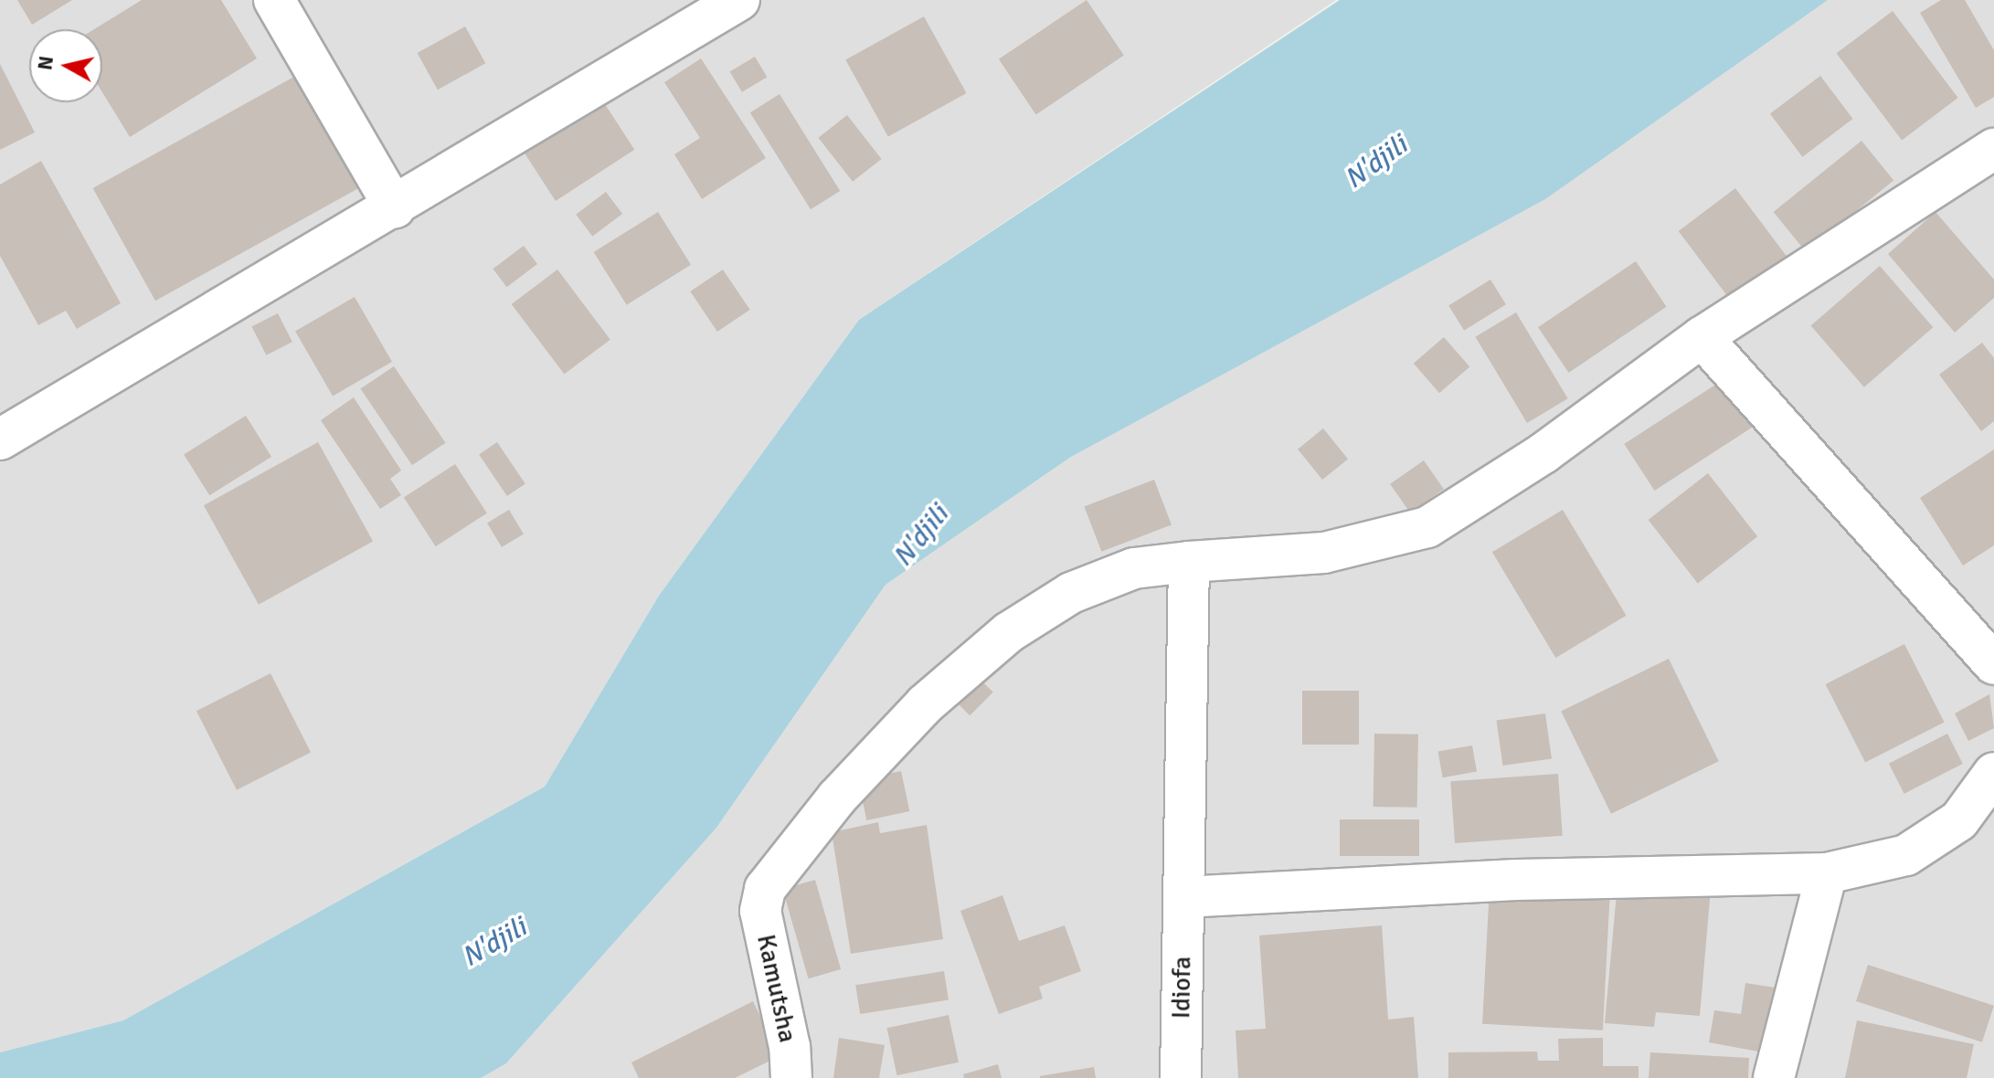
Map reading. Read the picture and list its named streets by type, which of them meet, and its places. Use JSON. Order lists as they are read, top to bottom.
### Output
{
  "streets": {
    "street": ["Idiofa", "Kamutsha"]
  },
  "crossings": [
    ["Idiofa", "Kamutsha"]
  ],
  "water": ["N'djili"],
  "north": "left"
}
